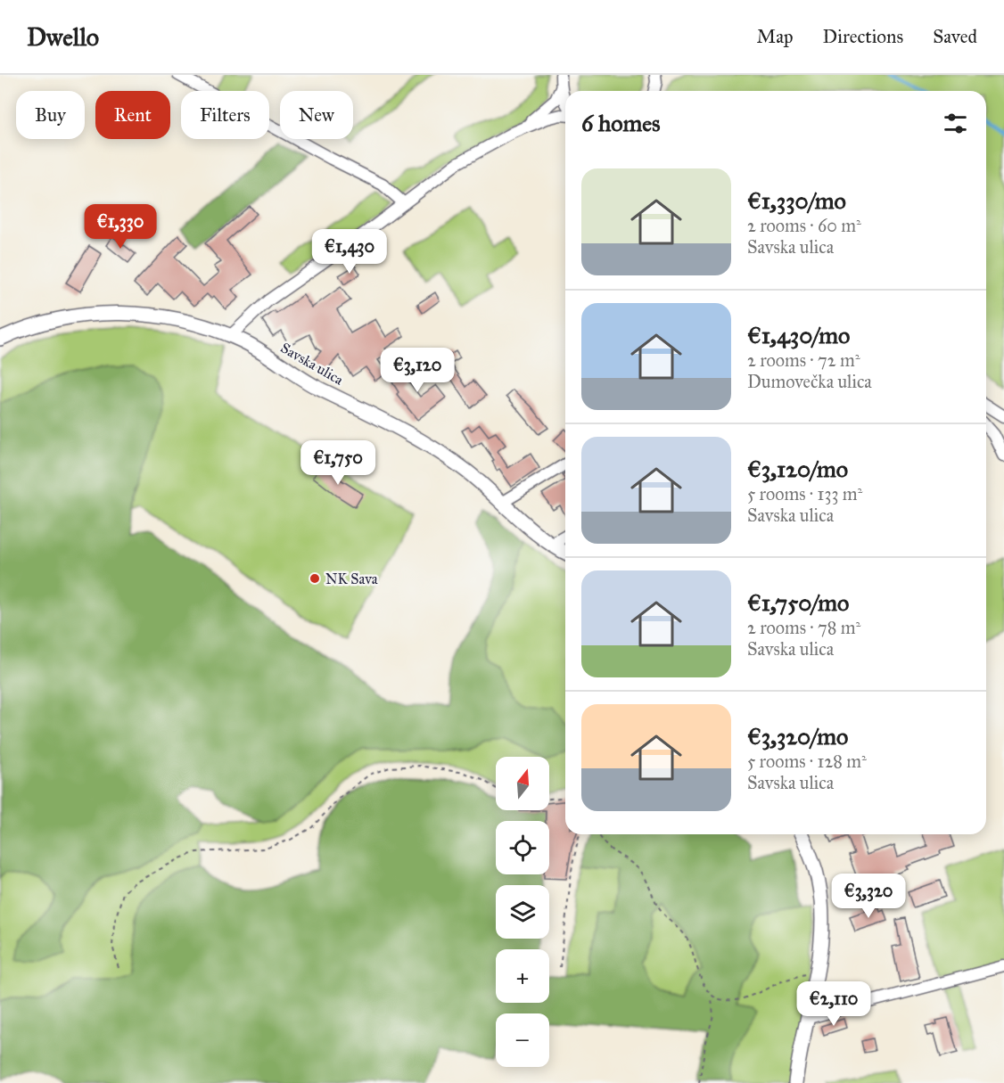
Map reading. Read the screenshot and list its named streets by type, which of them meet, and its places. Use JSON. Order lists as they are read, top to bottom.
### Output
{
  "streets": {
    "main road": ["Savska ulica"]
  },
  "places": ["NK Sava"],
  "north": "top",
  "page": {
    "header": "Dwello",
    "nav": ["Map", "Directions", "Saved"],
    "chip": [
      "Buy",
      "Rent",
      "Filters",
      "New"
    ],
    "heading": "6 homes",
    "list": [
      {
        "name": "€1,330/mo",
        "note": "2 rooms · 60 m² · Savska ulica"
      },
      {
        "name": "€1,430/mo",
        "note": "2 rooms · 72 m² · Dumovečka ulica"
      },
      {
        "name": "€3,120/mo",
        "note": "5 rooms · 133 m² · Savska ulica"
      },
      {
        "name": "€1,750/mo",
        "note": "2 rooms · 78 m² · Savska ulica"
      },
      {
        "name": "€3,320/mo",
        "note": "5 rooms · 128 m² · Savska ulica"
      }
    ],
    "price": [
      "€1,330",
      "€1,430",
      "€3,120",
      "€1,750",
      "€3,320",
      "€2,110"
    ],
    "map_buttons": ["+", "−"]
  }
}
